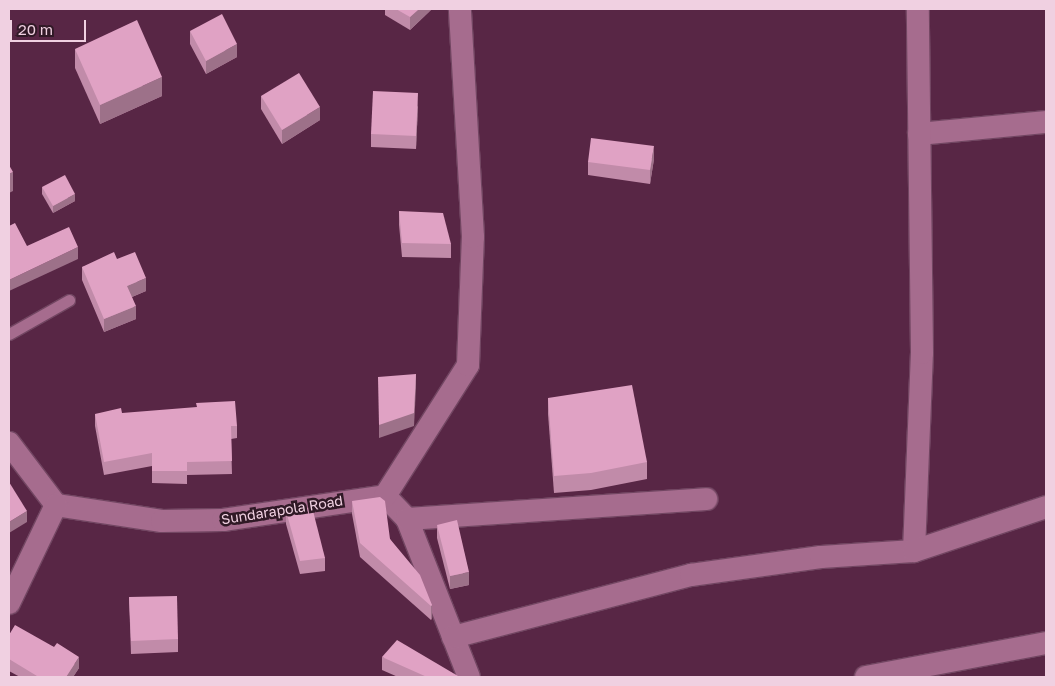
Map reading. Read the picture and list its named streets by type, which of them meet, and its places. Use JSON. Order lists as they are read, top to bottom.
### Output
{
  "streets": {
    "street": ["Sundarapola Road"]
  },
  "scale_bar": "20 m"
}
